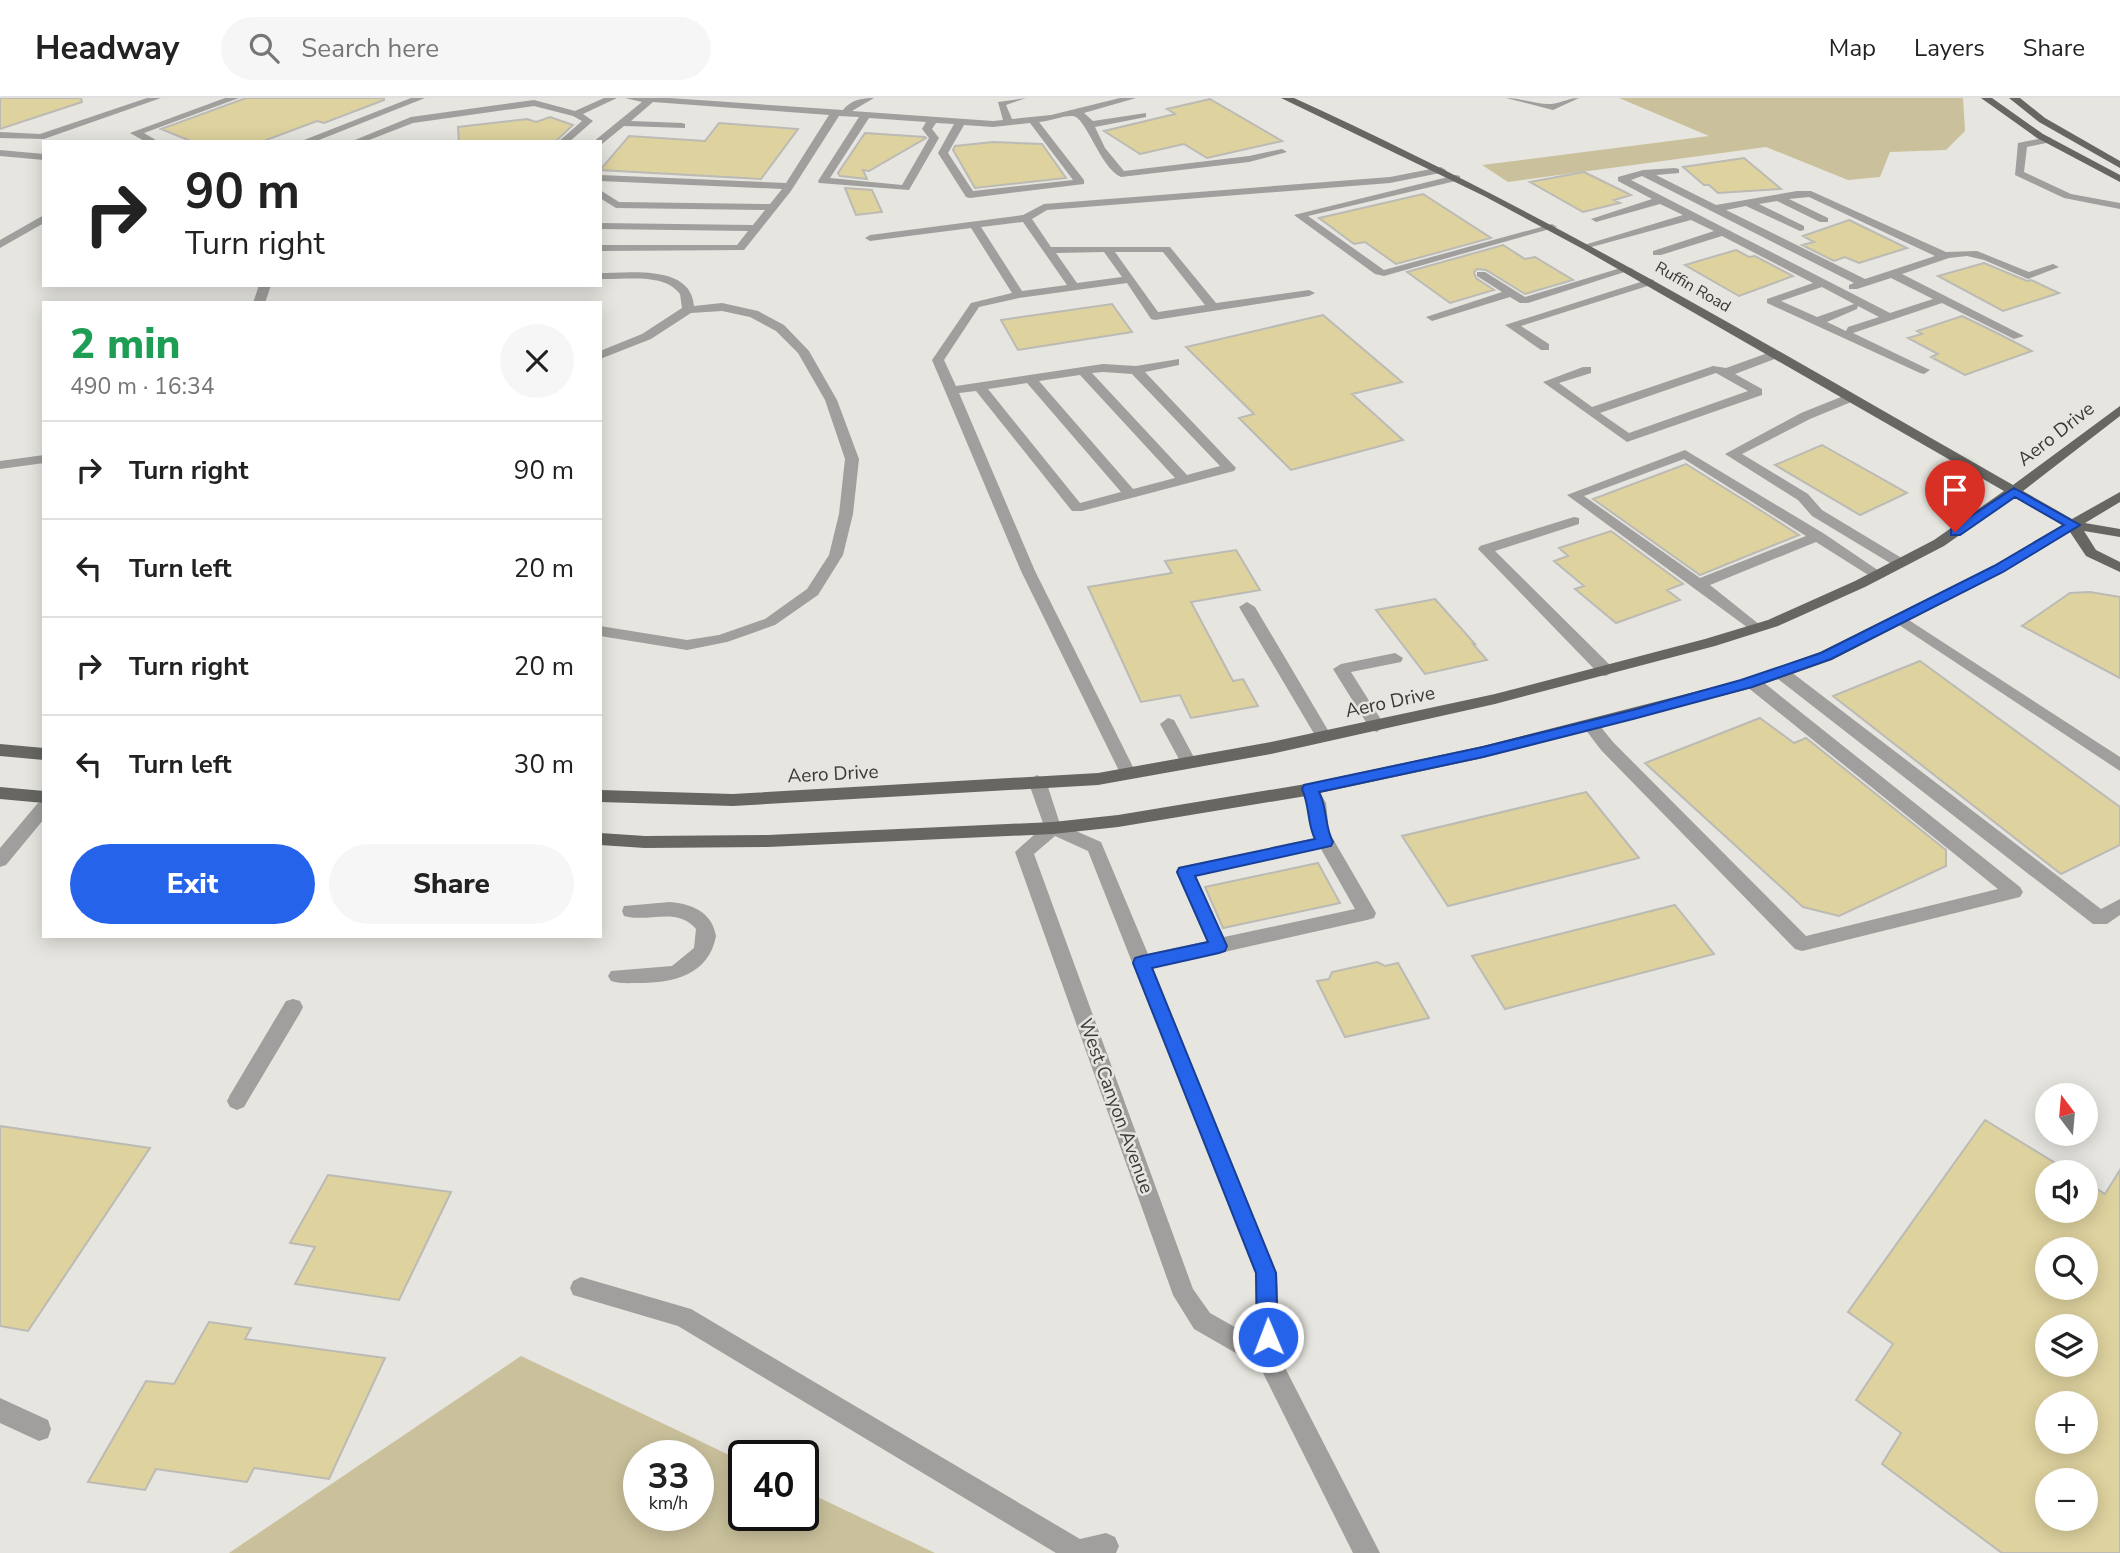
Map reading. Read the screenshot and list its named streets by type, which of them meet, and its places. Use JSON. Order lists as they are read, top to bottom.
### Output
{
  "streets": {
    "main road": ["Ruffin Road", "Aero Drive"],
    "street": ["West Canyon Avenue"]
  },
  "crossings": [
    ["Ruffin Road", "Aero Drive"]
  ],
  "north": "top",
  "page": {
    "header": "Headway",
    "search": "Search here",
    "nav": ["Map", "Layers", "Share"],
    "turn": ["90 m", "Turn right"],
    "heading": ["2 min", "490 m · 16:34"],
    "list": [
      {
        "name": "Turn right",
        "value": "90 m"
      },
      {
        "name": "Turn left",
        "value": "20 m"
      },
      {
        "name": "Turn right",
        "value": "20 m"
      },
      {
        "name": "Turn left",
        "value": "30 m"
      }
    ],
    "buttons": ["Exit", "Share"],
    "map_buttons": ["+", "−"],
    "speed": "33 km/h",
    "limit": "40"
  }
}
